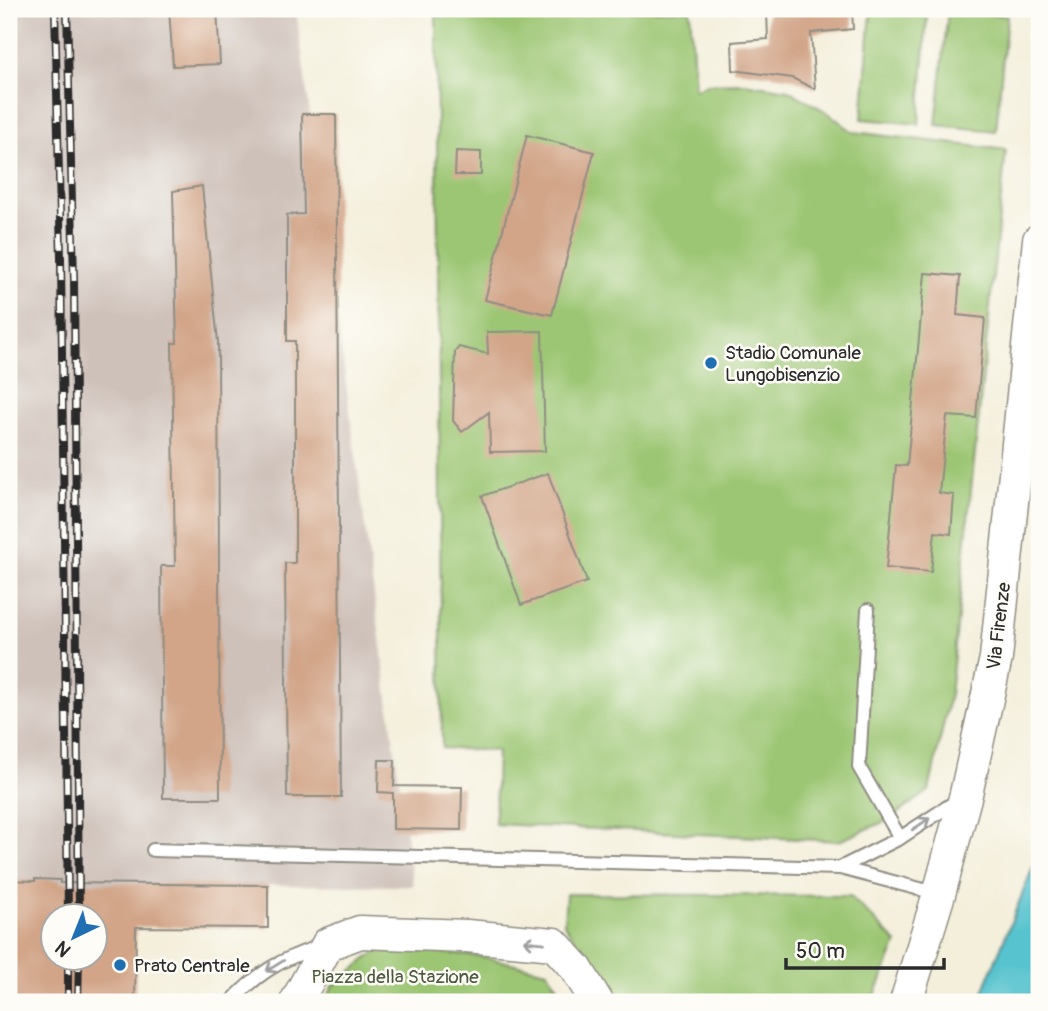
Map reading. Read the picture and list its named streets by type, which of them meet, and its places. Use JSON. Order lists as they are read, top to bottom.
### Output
{
  "streets": {
    "street": ["Via Firenze"]
  },
  "parks": ["Piazza della Stazione"],
  "places": ["Stadio Comunale Lungobisenzio", "Prato Centrale"],
  "scale_bar": "50 m",
  "north": "bottom left"
}
